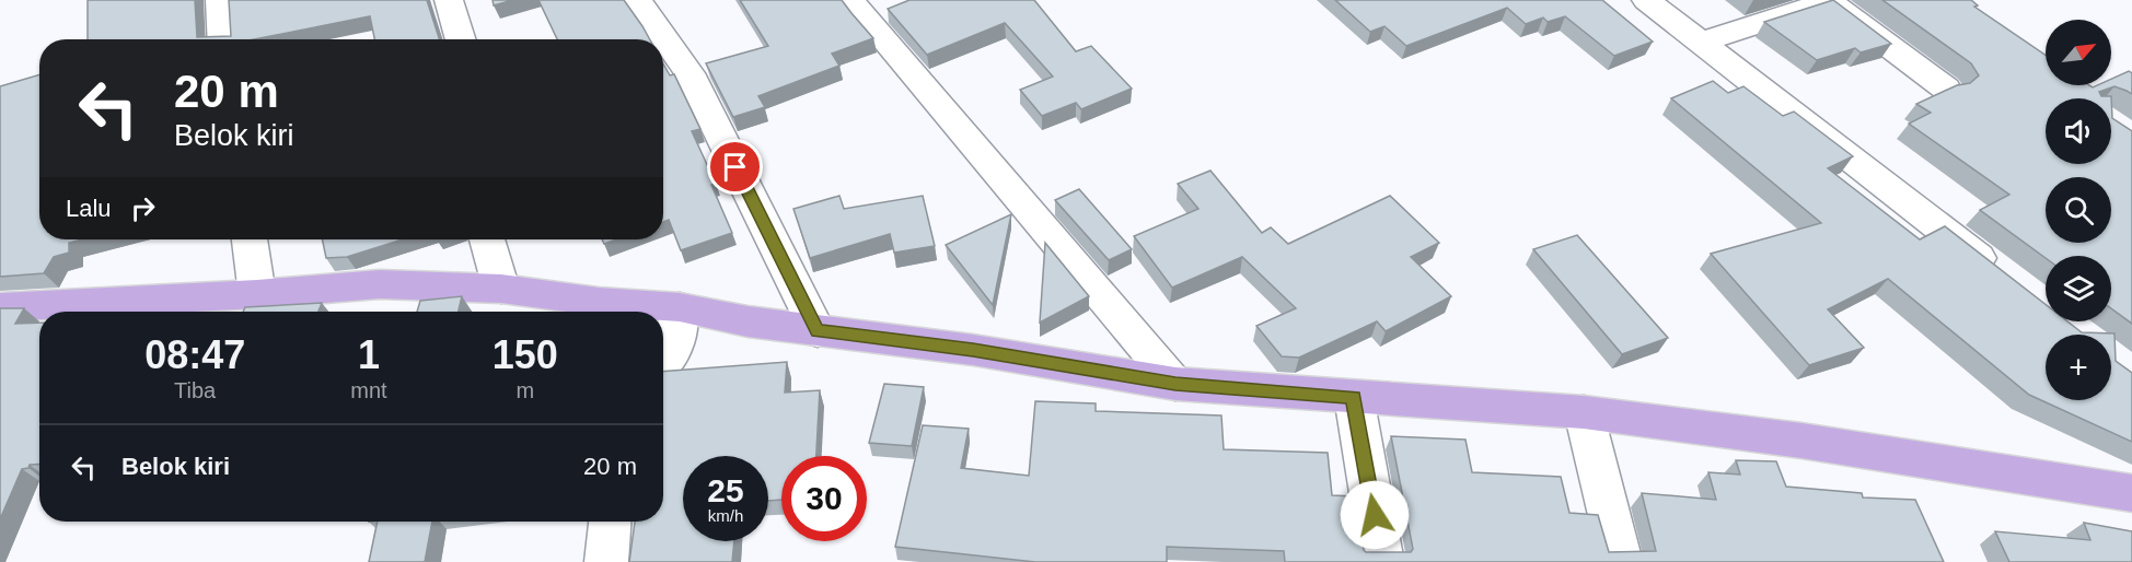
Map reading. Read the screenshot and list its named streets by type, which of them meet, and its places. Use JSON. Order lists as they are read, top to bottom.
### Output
{
  "north": "top right",
  "page": {
    "map_buttons": "+",
    "turn": ["20 m", "Belok kiri"],
    "then": "Lalu",
    "eta": [
      "08:47",
      "Tiba",
      "1",
      "mnt",
      "150",
      "m"
    ],
    "list": [
      {
        "name": "Belok kiri",
        "value": "20 m"
      }
    ],
    "speed": "25 km/h",
    "limit": "30"
  }
}
